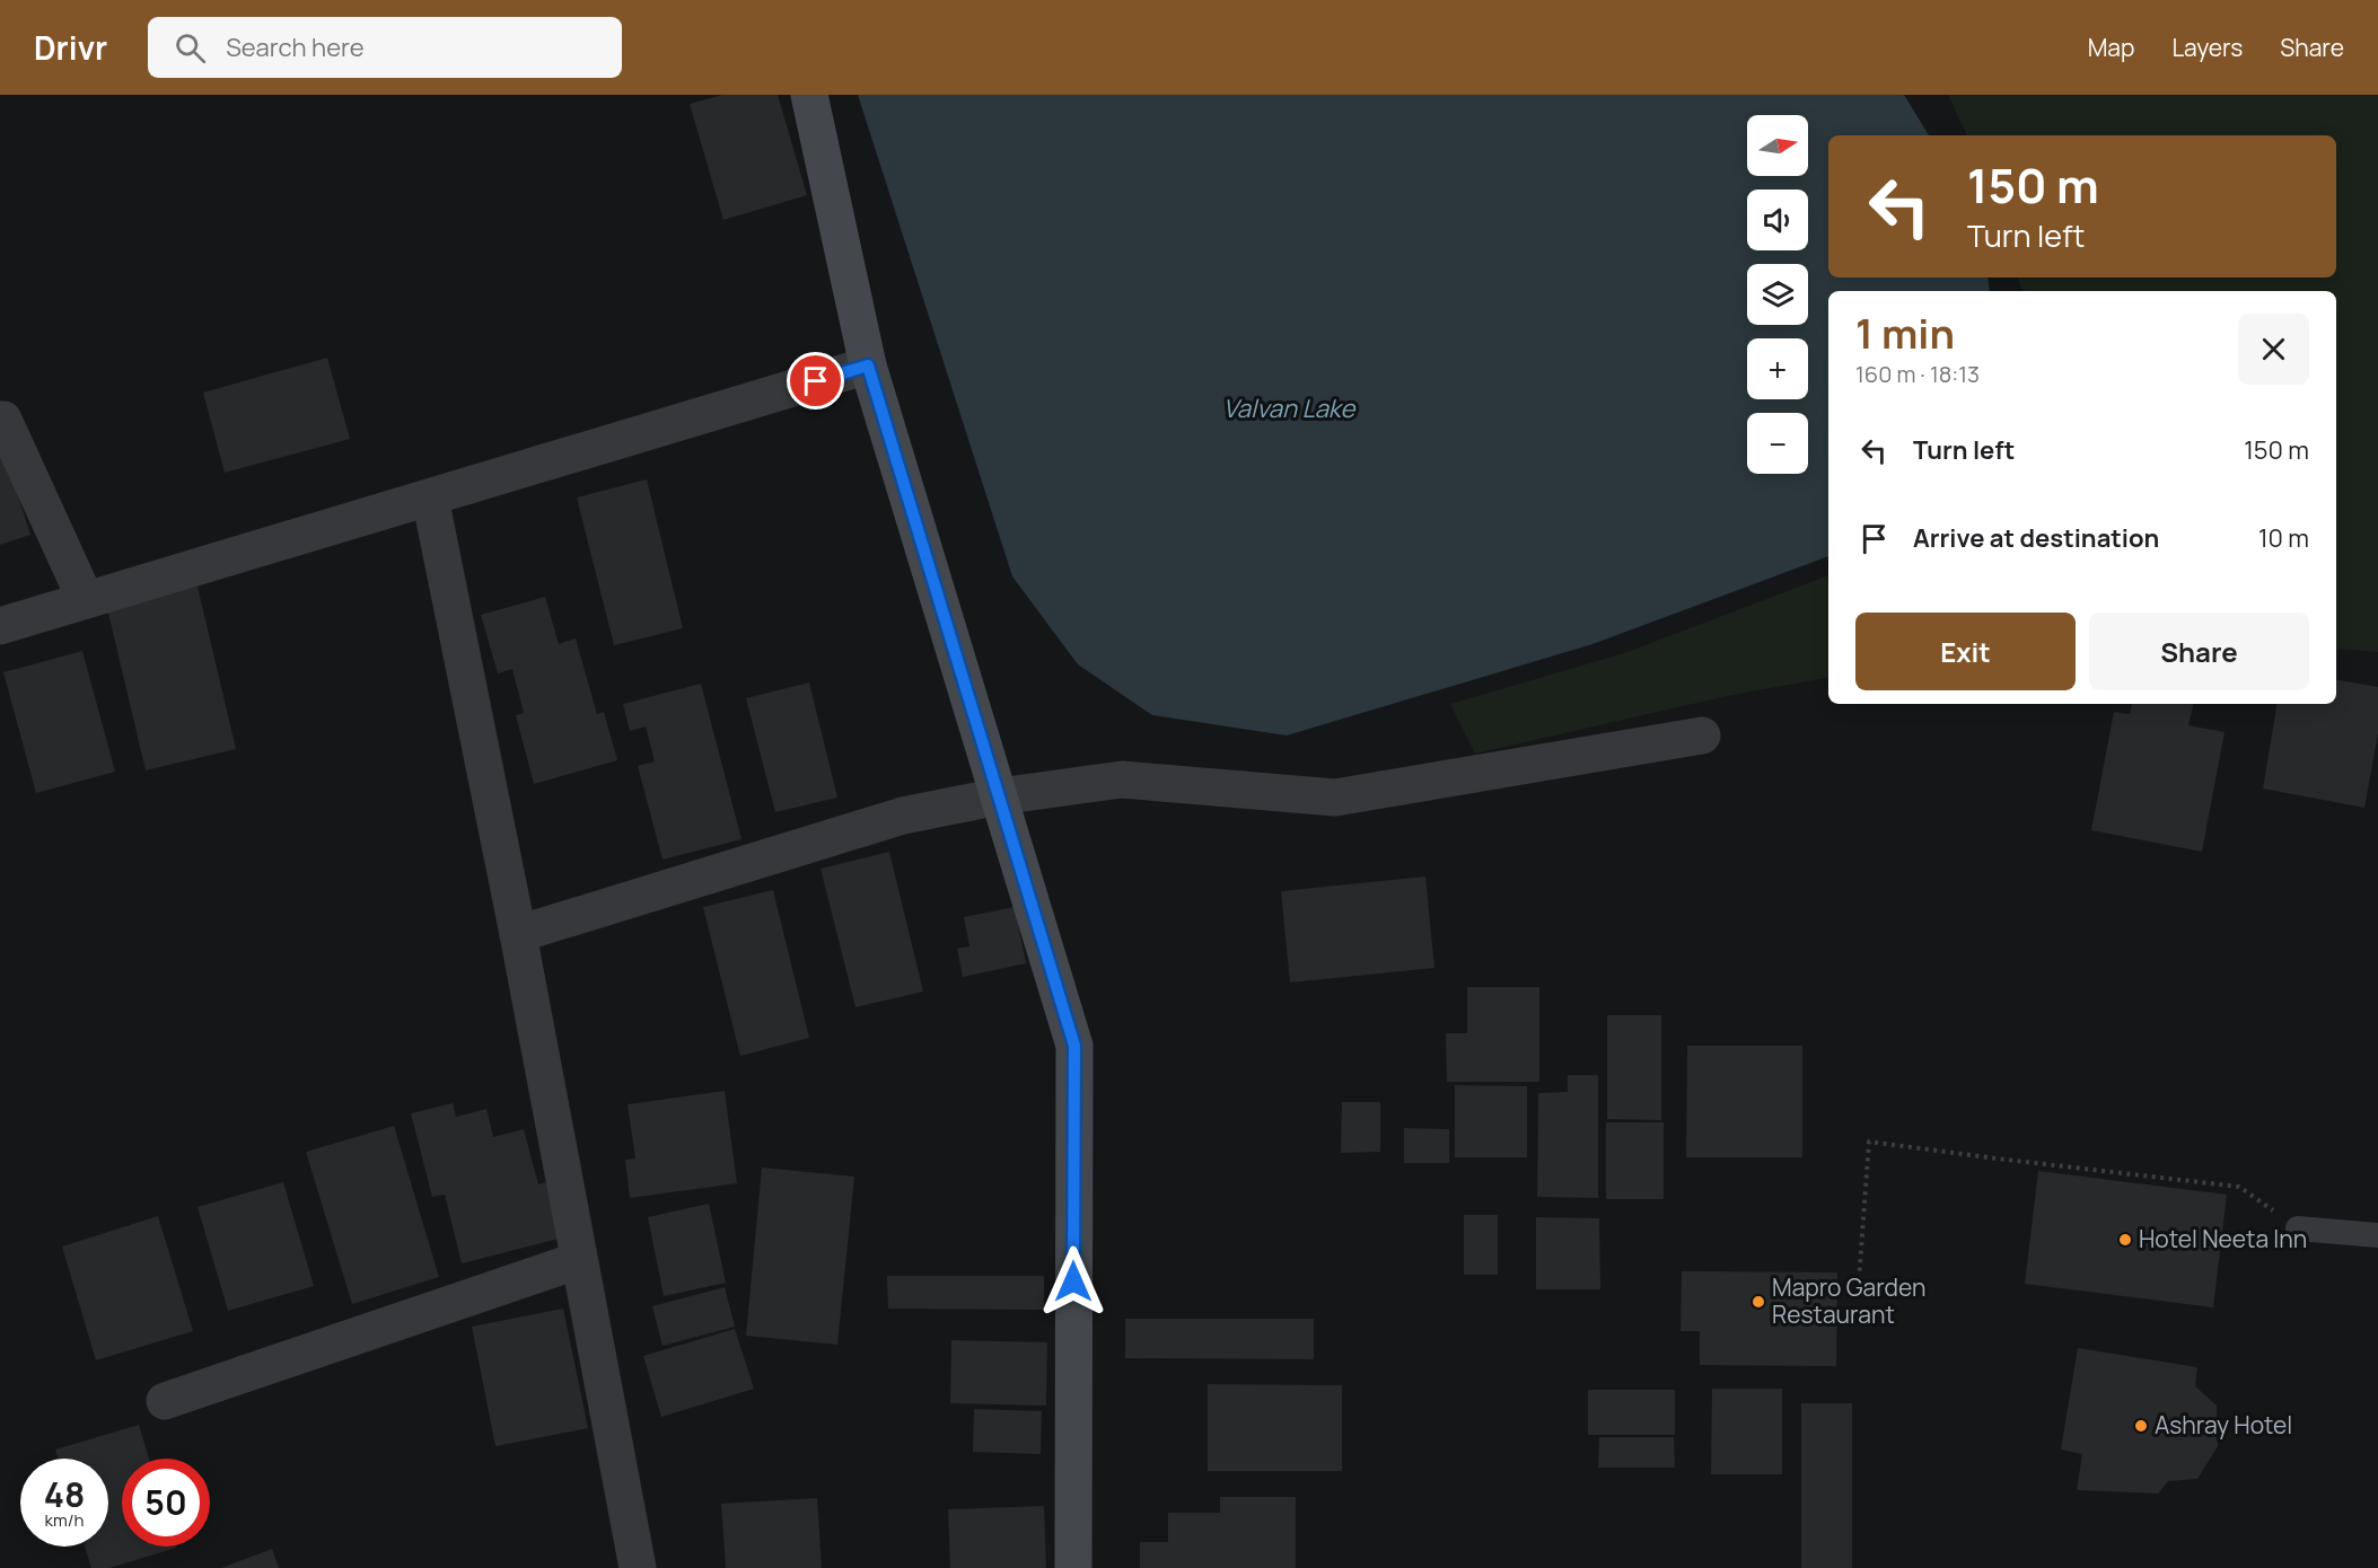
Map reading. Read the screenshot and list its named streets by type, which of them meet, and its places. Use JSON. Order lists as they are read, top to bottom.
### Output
{
  "water": ["Valvan Lake"],
  "places": ["Hotel Neeta Inn", "Mapro Garden Restaurant", "Ashray Hotel"],
  "north": "right",
  "page": {
    "header": "Drivr",
    "search": "Search here",
    "nav": ["Map", "Layers", "Share"],
    "map_buttons": ["+", "−"],
    "turn": ["150 m", "Turn left"],
    "heading": ["1 min", "160 m · 18:13"],
    "list": [
      {
        "name": "Turn left",
        "value": "150 m"
      },
      {
        "name": "Arrive at destination",
        "value": "10 m"
      }
    ],
    "buttons": ["Exit", "Share"],
    "speed": "48 km/h",
    "limit": "50"
  }
}
